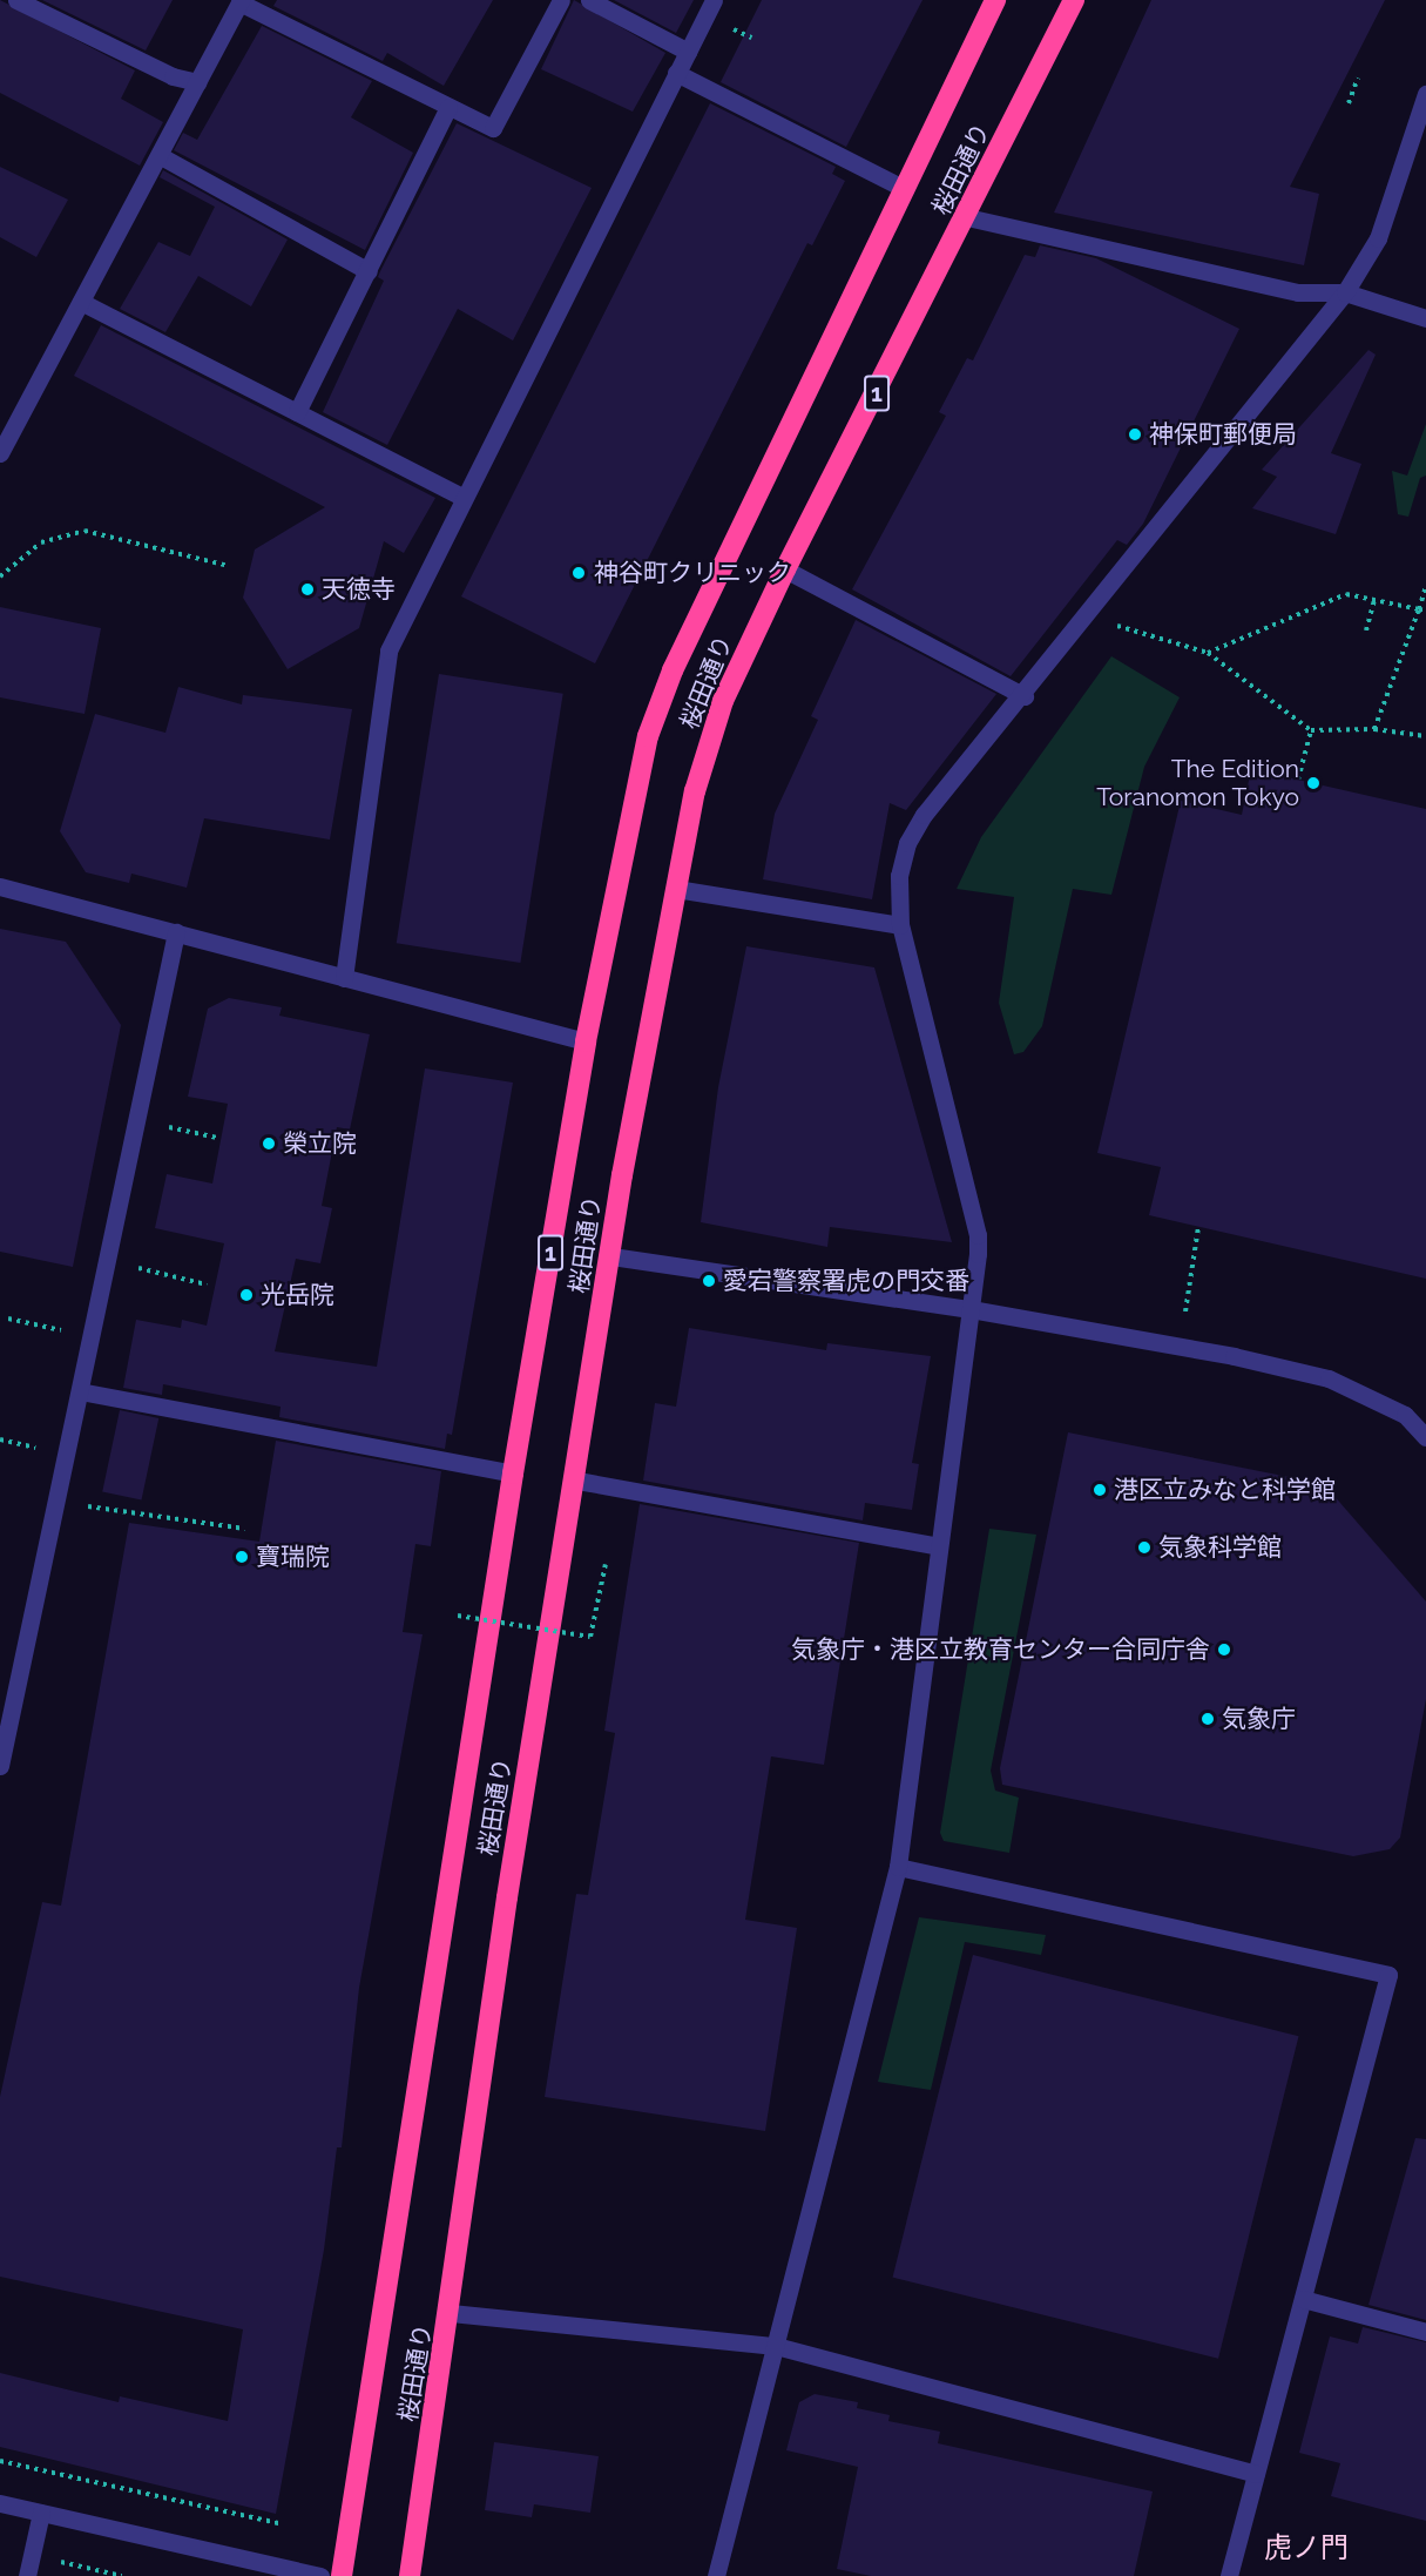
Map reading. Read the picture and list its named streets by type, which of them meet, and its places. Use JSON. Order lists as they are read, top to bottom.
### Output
{
  "streets": {
    "highway": ["桜田通り", "1"]
  },
  "districts": ["虎ノ門"],
  "places": [
    "神保町郵便局",
    "神谷町クリニック",
    "天徳寺",
    "The Edition Toranomon Tokyo",
    "榮立院",
    "愛宕警察署虎の門交番",
    "光岳院",
    "港区立みなと科学館",
    "気象科学館",
    "寶瑞院",
    "気象庁・港区立教育センター合同庁舎",
    "気象庁"
  ]
}
